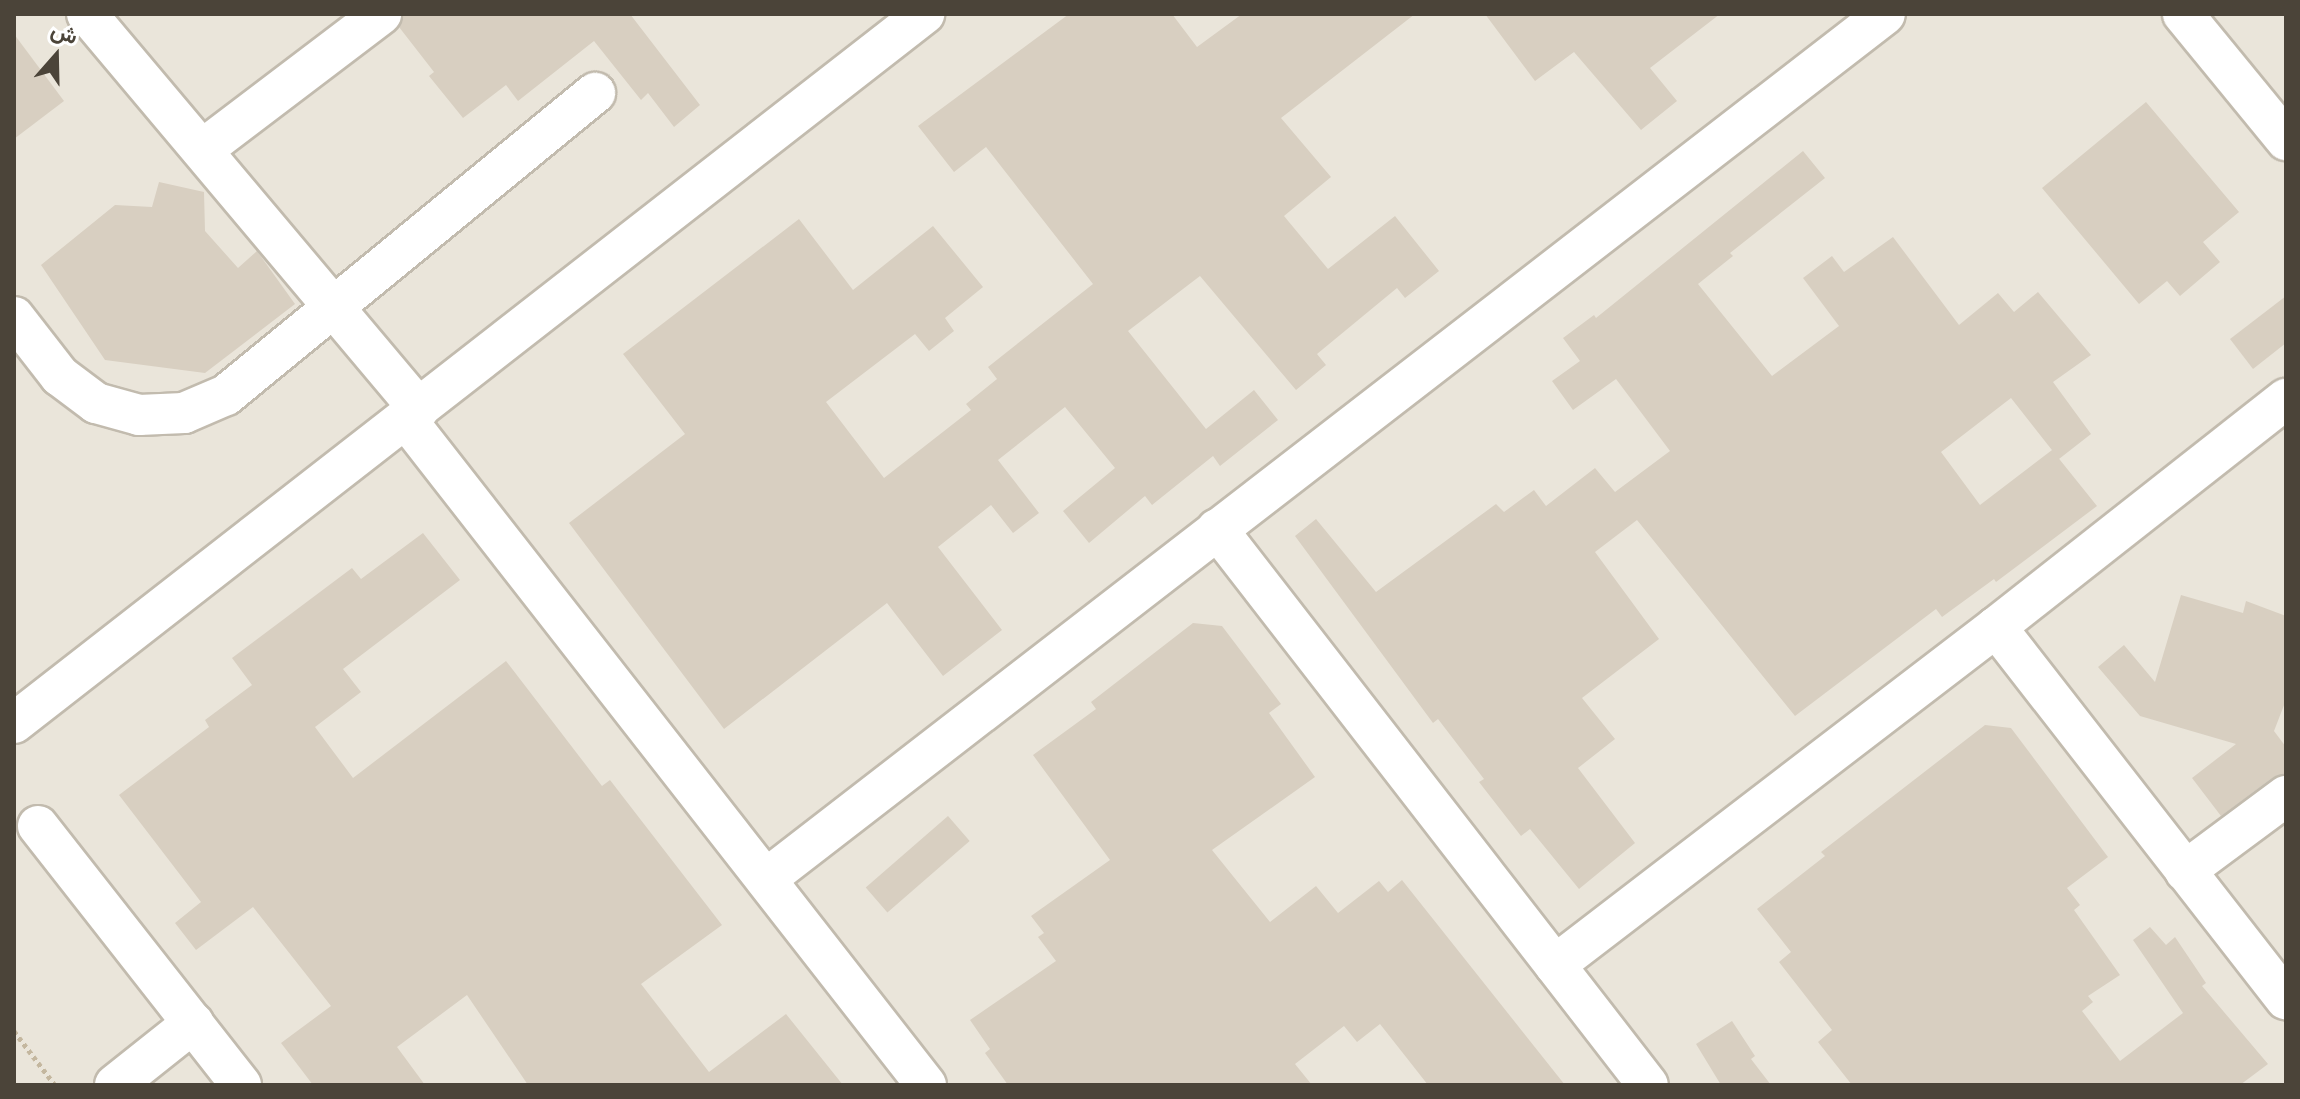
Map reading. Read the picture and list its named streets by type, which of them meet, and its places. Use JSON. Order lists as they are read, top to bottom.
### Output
{
  "north": "top"
}
